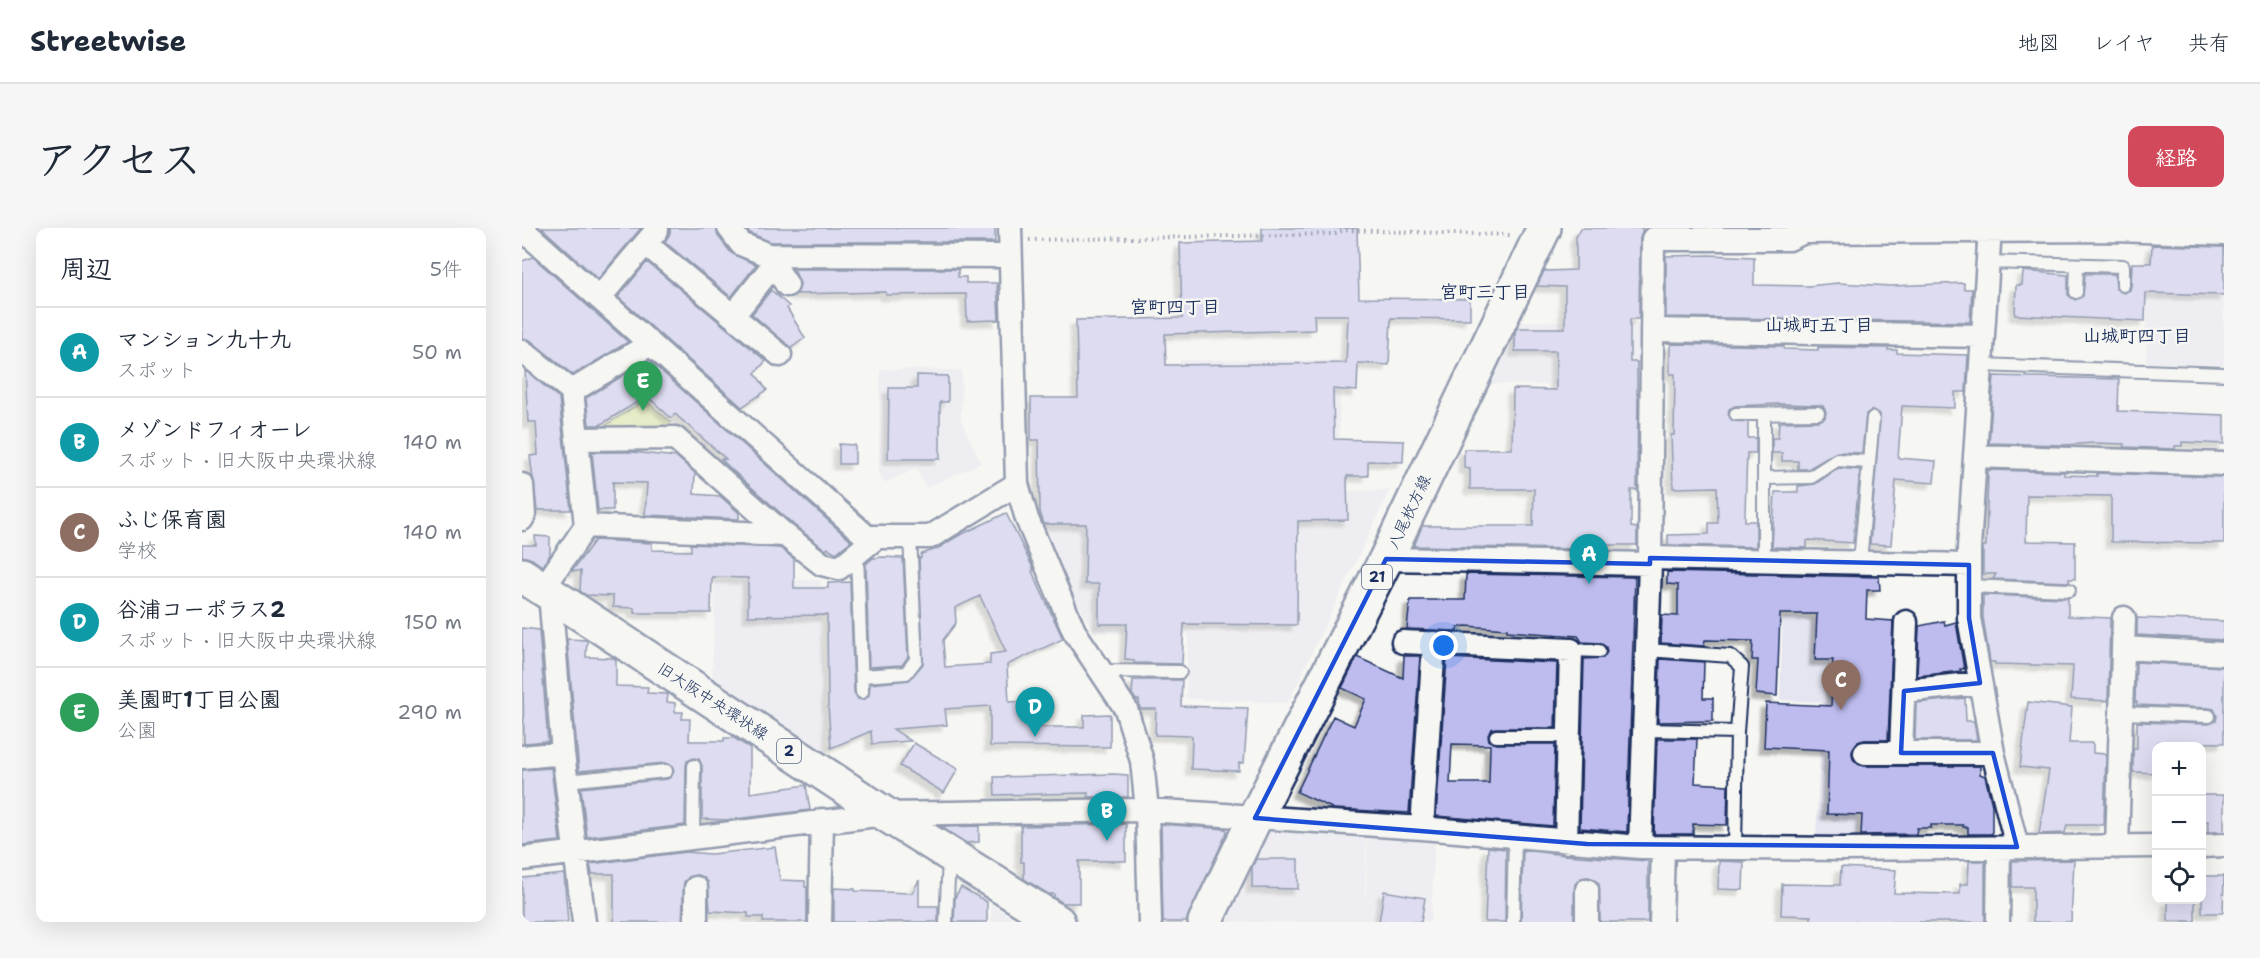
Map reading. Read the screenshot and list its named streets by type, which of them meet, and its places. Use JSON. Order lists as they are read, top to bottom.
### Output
{
  "streets": {
    "main road": [
      "八尾枚方線",
      "21",
      "旧大阪中央環状線",
      "2"
    ]
  },
  "districts": [
    "宮町三丁目",
    "宮町四丁目",
    "山城町五丁目",
    "山城町四丁目"
  ],
  "page": {
    "header": "Streetwise",
    "nav": ["地図", "レイヤ", "共有"],
    "title": "アクセス",
    "buttons": "経路",
    "heading": ["周辺", "5件"],
    "list": [
      {
        "mark": "A",
        "name": "マンション九十九",
        "note": "スポット",
        "value": "50 m"
      },
      {
        "mark": "B",
        "name": "メゾンドフィオーレ",
        "note": "スポット · 旧大阪中央環状線",
        "value": "140 m"
      },
      {
        "mark": "C",
        "name": "ふじ保育園",
        "note": "学校",
        "value": "140 m"
      },
      {
        "mark": "D",
        "name": "谷浦コーポラス2",
        "note": "スポット · 旧大阪中央環状線",
        "value": "150 m"
      },
      {
        "mark": "E",
        "name": "美園町1丁目公園",
        "note": "公園",
        "value": "290 m"
      }
    ],
    "pins": [
      "E",
      "A",
      "C",
      "D",
      "B"
    ],
    "map_buttons": ["+", "−"]
  }
}
